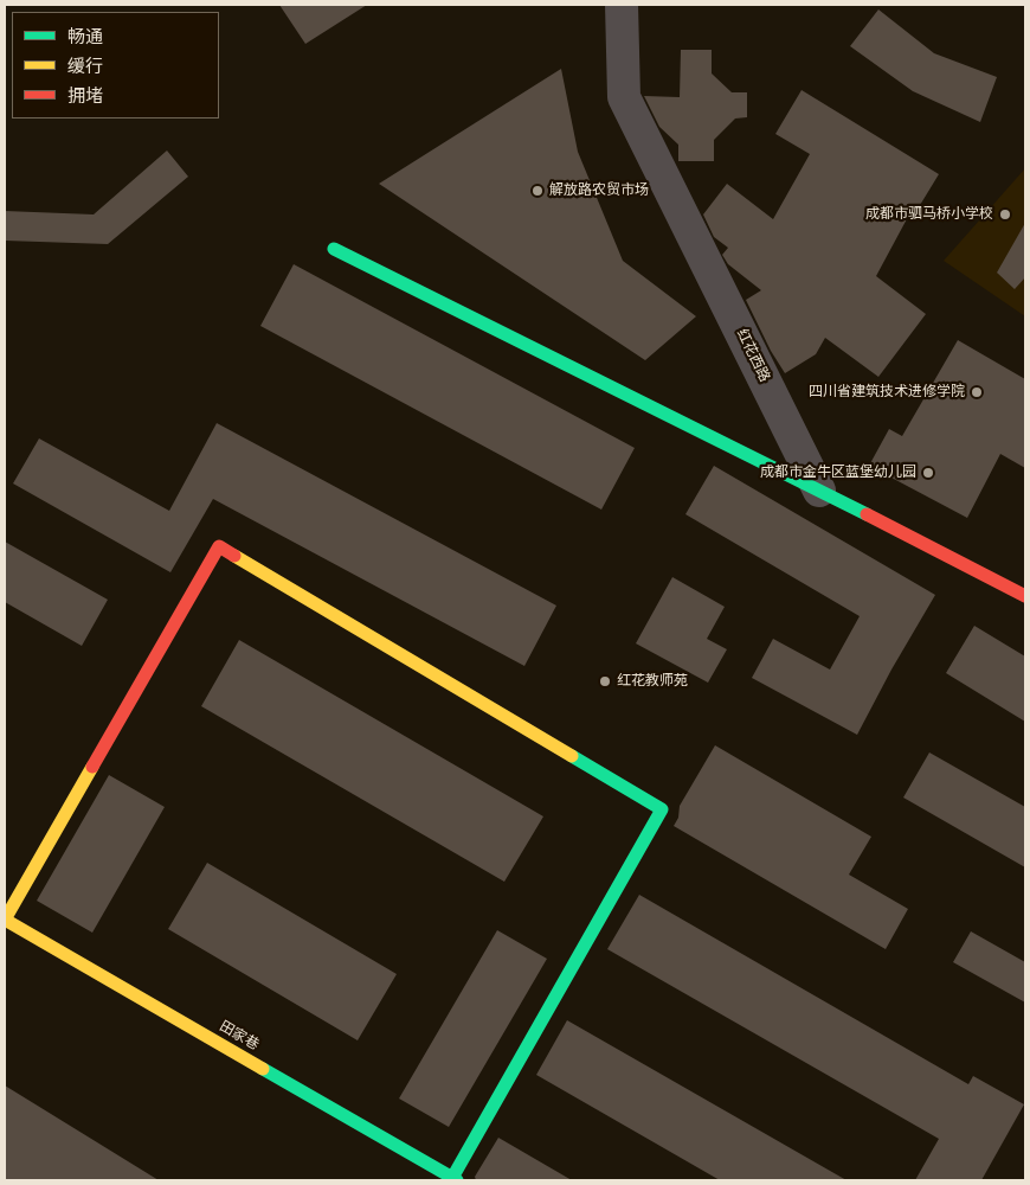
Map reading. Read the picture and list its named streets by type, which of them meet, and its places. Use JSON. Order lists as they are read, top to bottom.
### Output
{
  "streets": {
    "street": ["红花西路", "田家巷"]
  },
  "places": [
    "解放路农贸市场",
    "成都市驷马桥小学校",
    "四川省建筑技术进修学院",
    "成都市金牛区蓝堡幼儿园",
    "红花教师苑"
  ],
  "legend": ["畅通", "缓行", "拥堵"]
}
